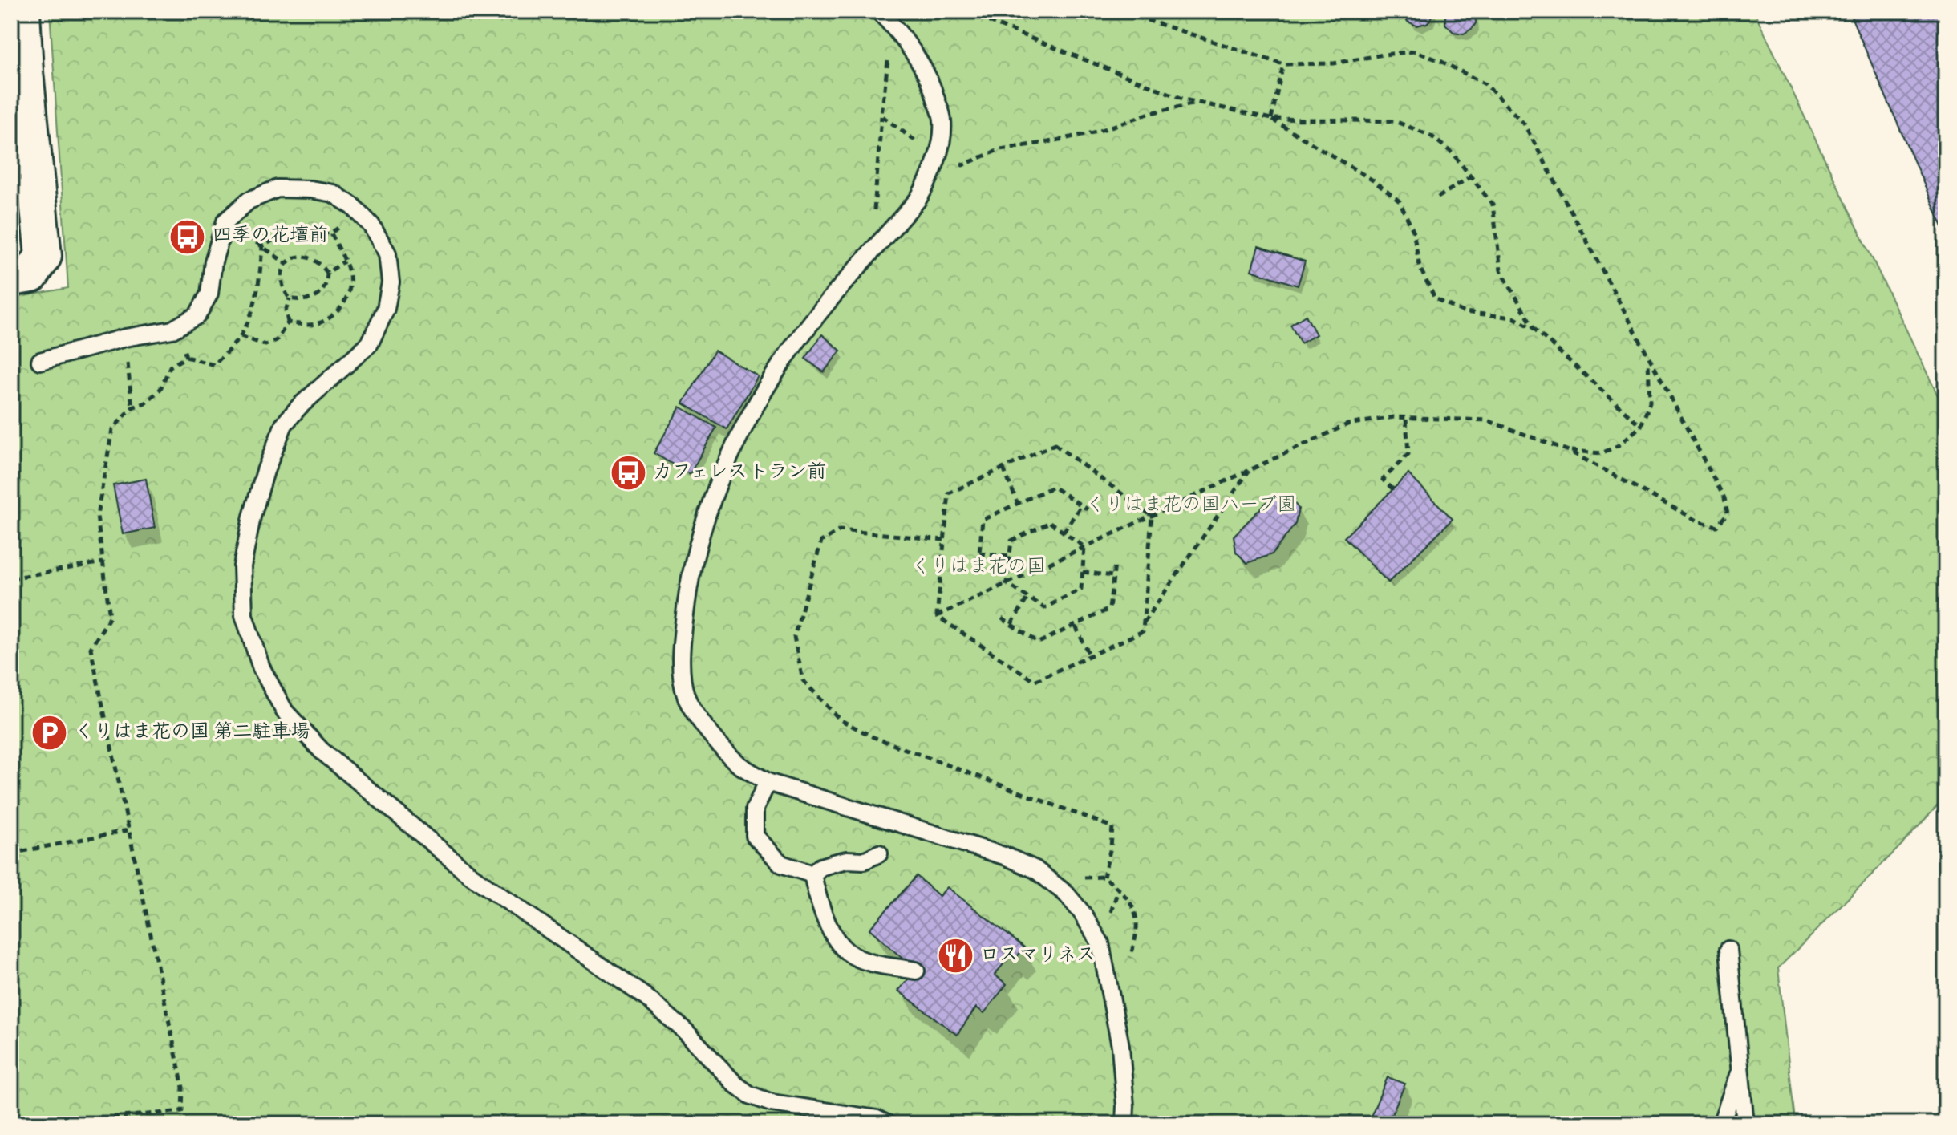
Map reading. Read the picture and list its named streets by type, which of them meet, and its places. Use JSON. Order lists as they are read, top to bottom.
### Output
{
  "parks": ["くりはま花の国ハーブ園", "くりはま花の国"],
  "places": {
    "bus stop": ["四季の花壇前", "カフェレストラン前"],
    "parking": ["くりはま花の国 第二駐車場"],
    "restaurant": ["ロスマリネス"]
  }
}
